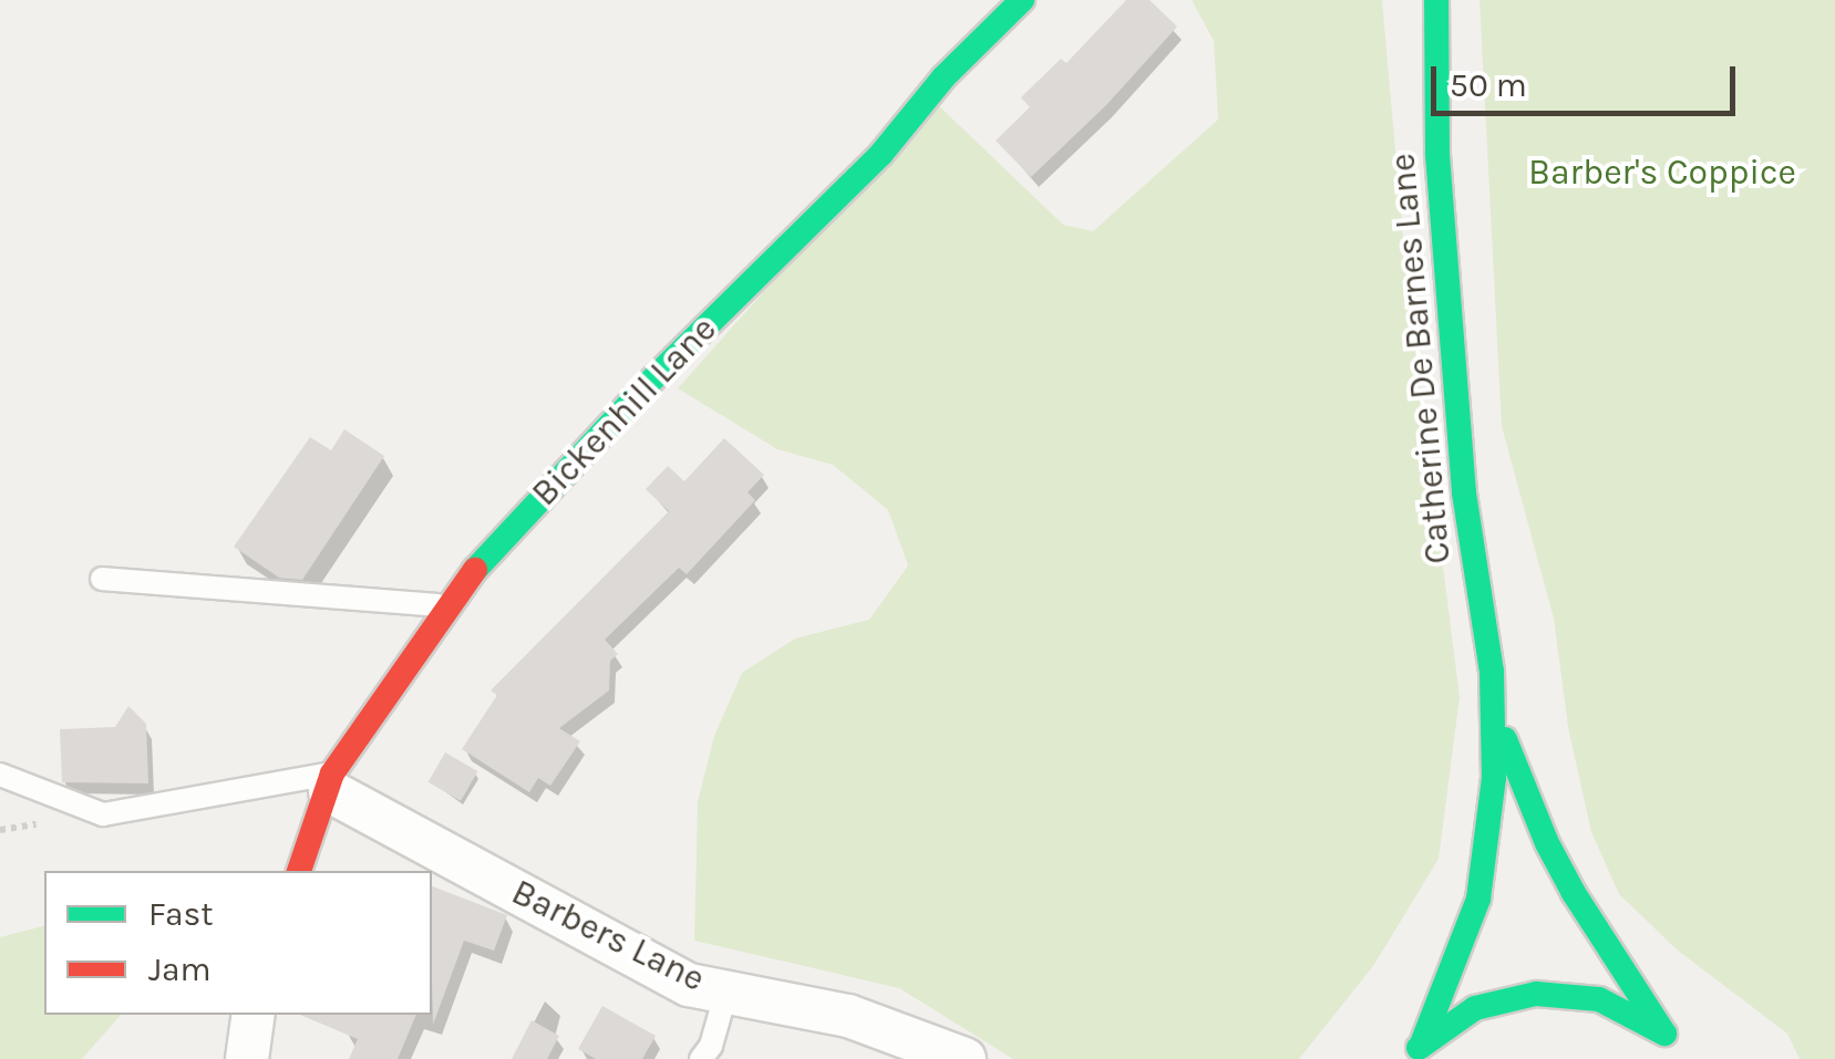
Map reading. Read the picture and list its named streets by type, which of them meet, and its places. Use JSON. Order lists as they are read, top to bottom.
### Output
{
  "streets": {
    "main road": ["Catherine De Barnes Lane", "Bickenhill Lane"],
    "street": ["Barbers Lane"]
  },
  "crossings": [
    ["Bickenhill Lane", "Barbers Lane"]
  ],
  "parks": ["Barber's Coppice"],
  "legend": ["Fast", "Jam"],
  "scale_bar": "50 m"
}
